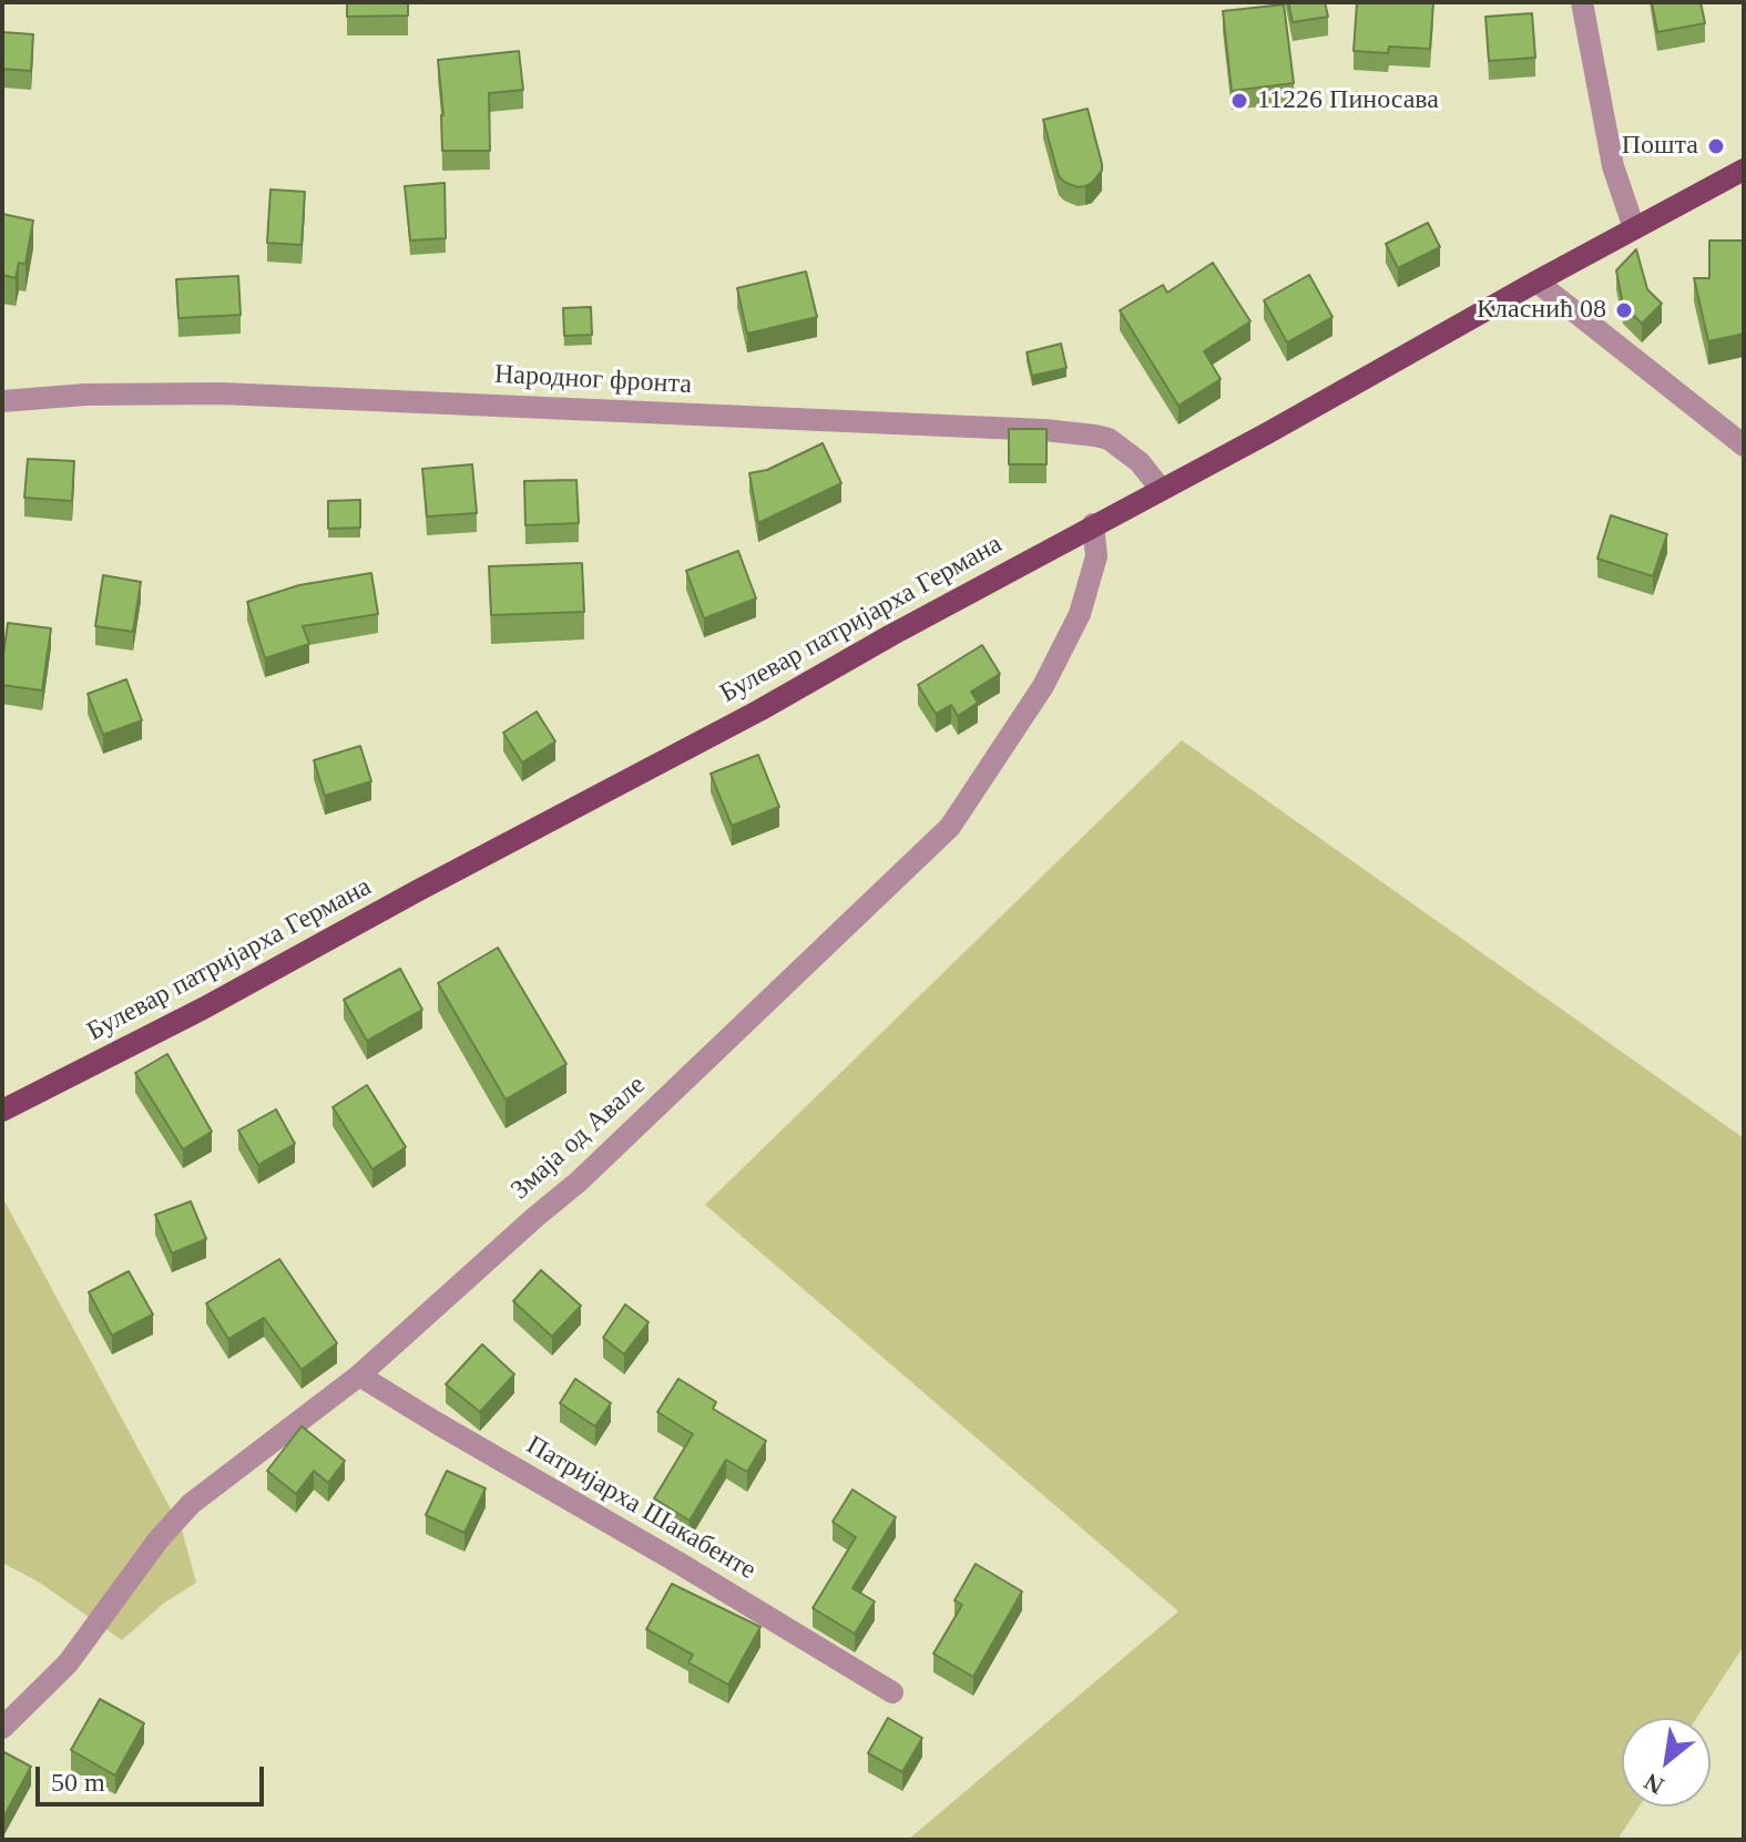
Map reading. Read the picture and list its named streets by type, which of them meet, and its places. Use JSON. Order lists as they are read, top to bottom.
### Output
{
  "streets": {
    "main road": ["Булевар патријарха Германа"],
    "street": ["Народног фронта", "Змаја од Авале", "Патријарха Шакабенте"]
  },
  "crossings": [
    ["Народног фронта", "Булевар патријарха Германа"],
    ["Булевар патријарха Германа", "Змаја од Авале"],
    ["Змаја од Авале", "Патријарха Шакабенте"]
  ],
  "places": ["11226 Пиносава", "Пошта", "Класнић 08"],
  "scale_bar": "50 m",
  "north": "bottom left"
}
